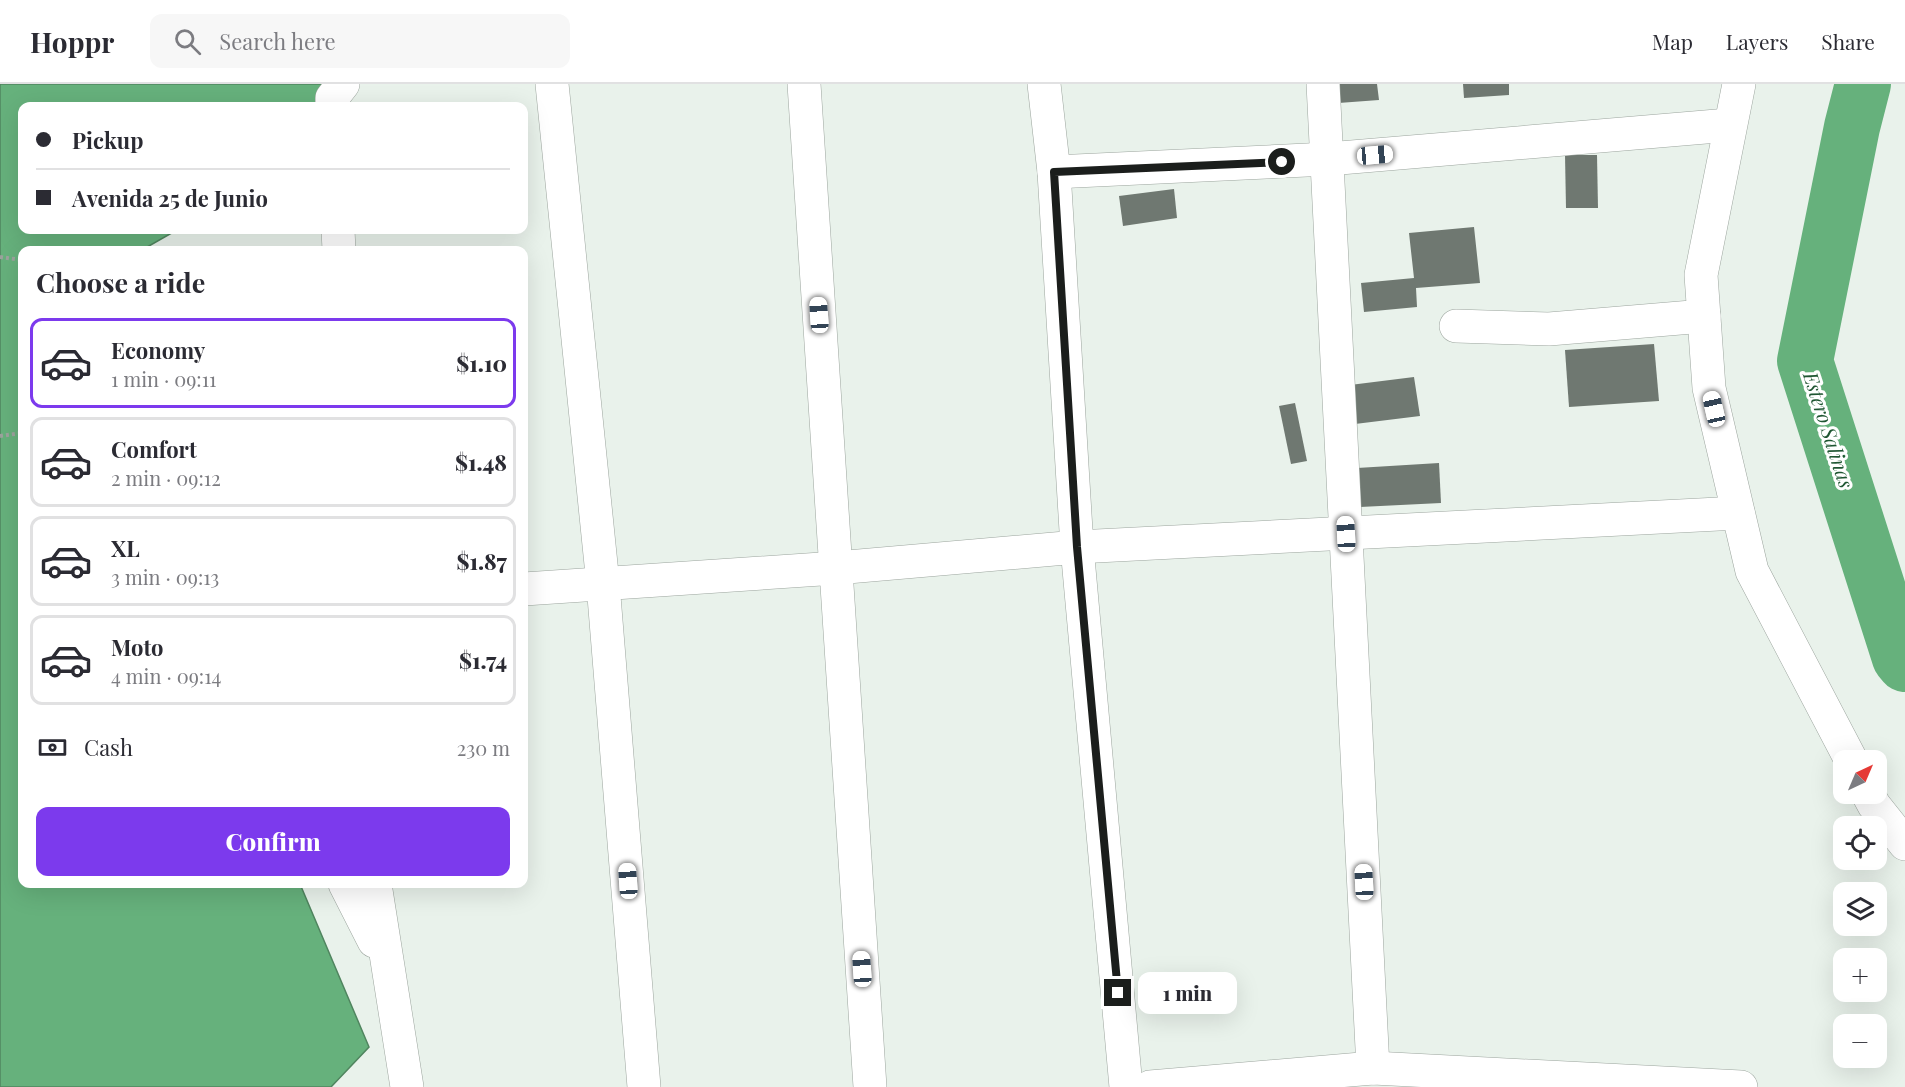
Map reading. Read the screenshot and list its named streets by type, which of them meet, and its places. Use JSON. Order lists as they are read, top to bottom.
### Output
{
  "water": ["Estero Salinas"],
  "north": "top right",
  "page": {
    "header": "Hoppr",
    "search": "Search here",
    "nav": ["Map", "Layers", "Share"],
    "banner": ["Pickup", "Avenida 25 de Junio"],
    "heading": "Choose a ride",
    "list": [
      {
        "name": "Economy",
        "note": "1 min · 09:11",
        "value": "$1.10"
      },
      {
        "name": "Comfort",
        "note": "2 min · 09:12",
        "value": "$1.48"
      },
      {
        "name": "XL",
        "note": "3 min · 09:13",
        "value": "$1.87"
      },
      {
        "name": "Moto",
        "note": "4 min · 09:14",
        "value": "$1.74"
      }
    ],
    "pay": ["Cash", "230 m"],
    "map_buttons": ["+", "−"],
    "buttons": "Confirm",
    "bubble": "1 min"
  }
}
